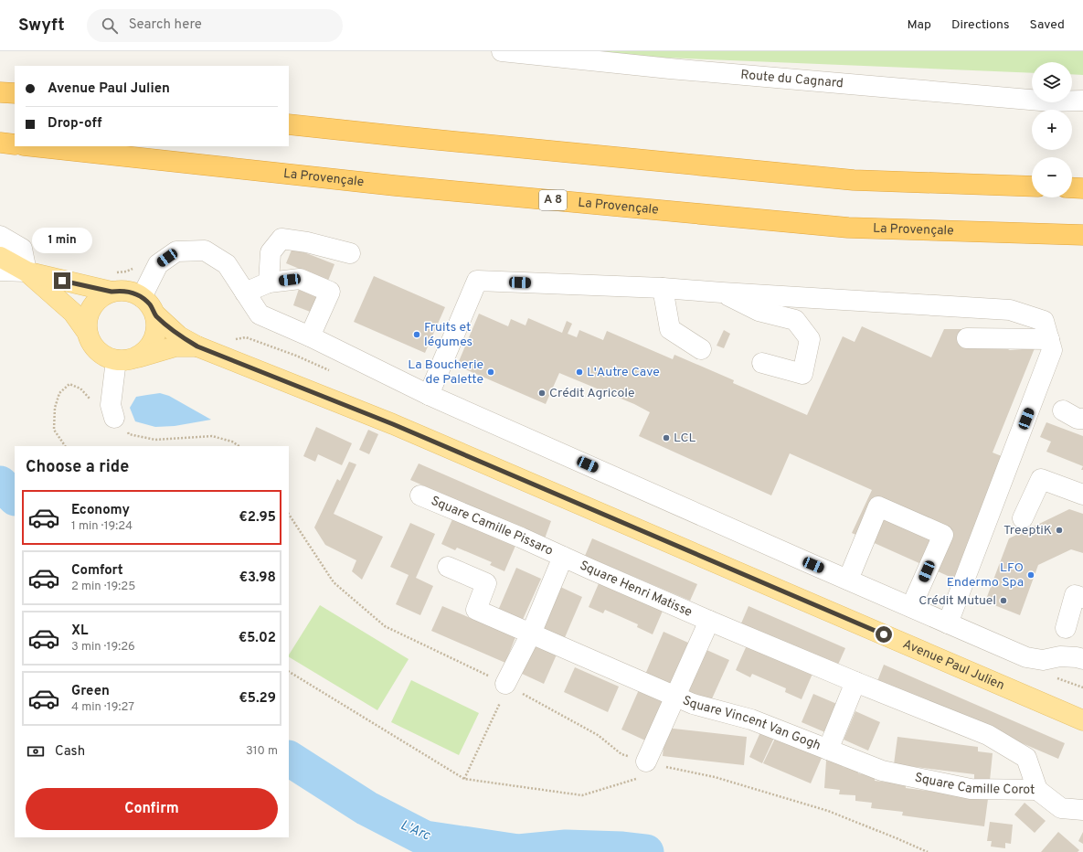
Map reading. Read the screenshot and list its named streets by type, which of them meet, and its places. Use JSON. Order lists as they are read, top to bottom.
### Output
{
  "streets": {
    "highway": ["La Provençale", "A 8"],
    "main road": ["Avenue Paul Julien"],
    "street": [
      "Route du Cagnard",
      "Square Camille Pissaro",
      "Square Henri Matisse",
      "Square Vincent Van Gogh",
      "Square Camille Corot"
    ]
  },
  "crossings": [
    ["Square Camille Pissaro", "Square Henri Matisse"],
    ["Square Vincent Van Gogh", "Square Camille Corot"]
  ],
  "water": ["L'Arc"],
  "places": [
    "Fruits et légumes",
    "La Boucherie de Palette",
    "L'Autre Cave",
    "Crédit Agricole",
    "LCL",
    "TreeptiK",
    "LFO Endermo Spa",
    "Crédit Mutuel"
  ],
  "page": {
    "header": "Swyft",
    "search": "Search here",
    "nav": ["Map", "Directions", "Saved"],
    "map_buttons": ["+", "−"],
    "banner": ["Avenue Paul Julien", "Drop-off"],
    "bubble": "1 min",
    "heading": "Choose a ride",
    "list": [
      {
        "name": "Economy",
        "note": "1 min · 19:24",
        "value": "€2.95"
      },
      {
        "name": "Comfort",
        "note": "2 min · 19:25",
        "value": "€3.98"
      },
      {
        "name": "XL",
        "note": "3 min · 19:26",
        "value": "€5.02"
      },
      {
        "name": "Green",
        "note": "4 min · 19:27",
        "value": "€5.29"
      }
    ],
    "pay": ["Cash", "310 m"],
    "buttons": "Confirm"
  }
}
